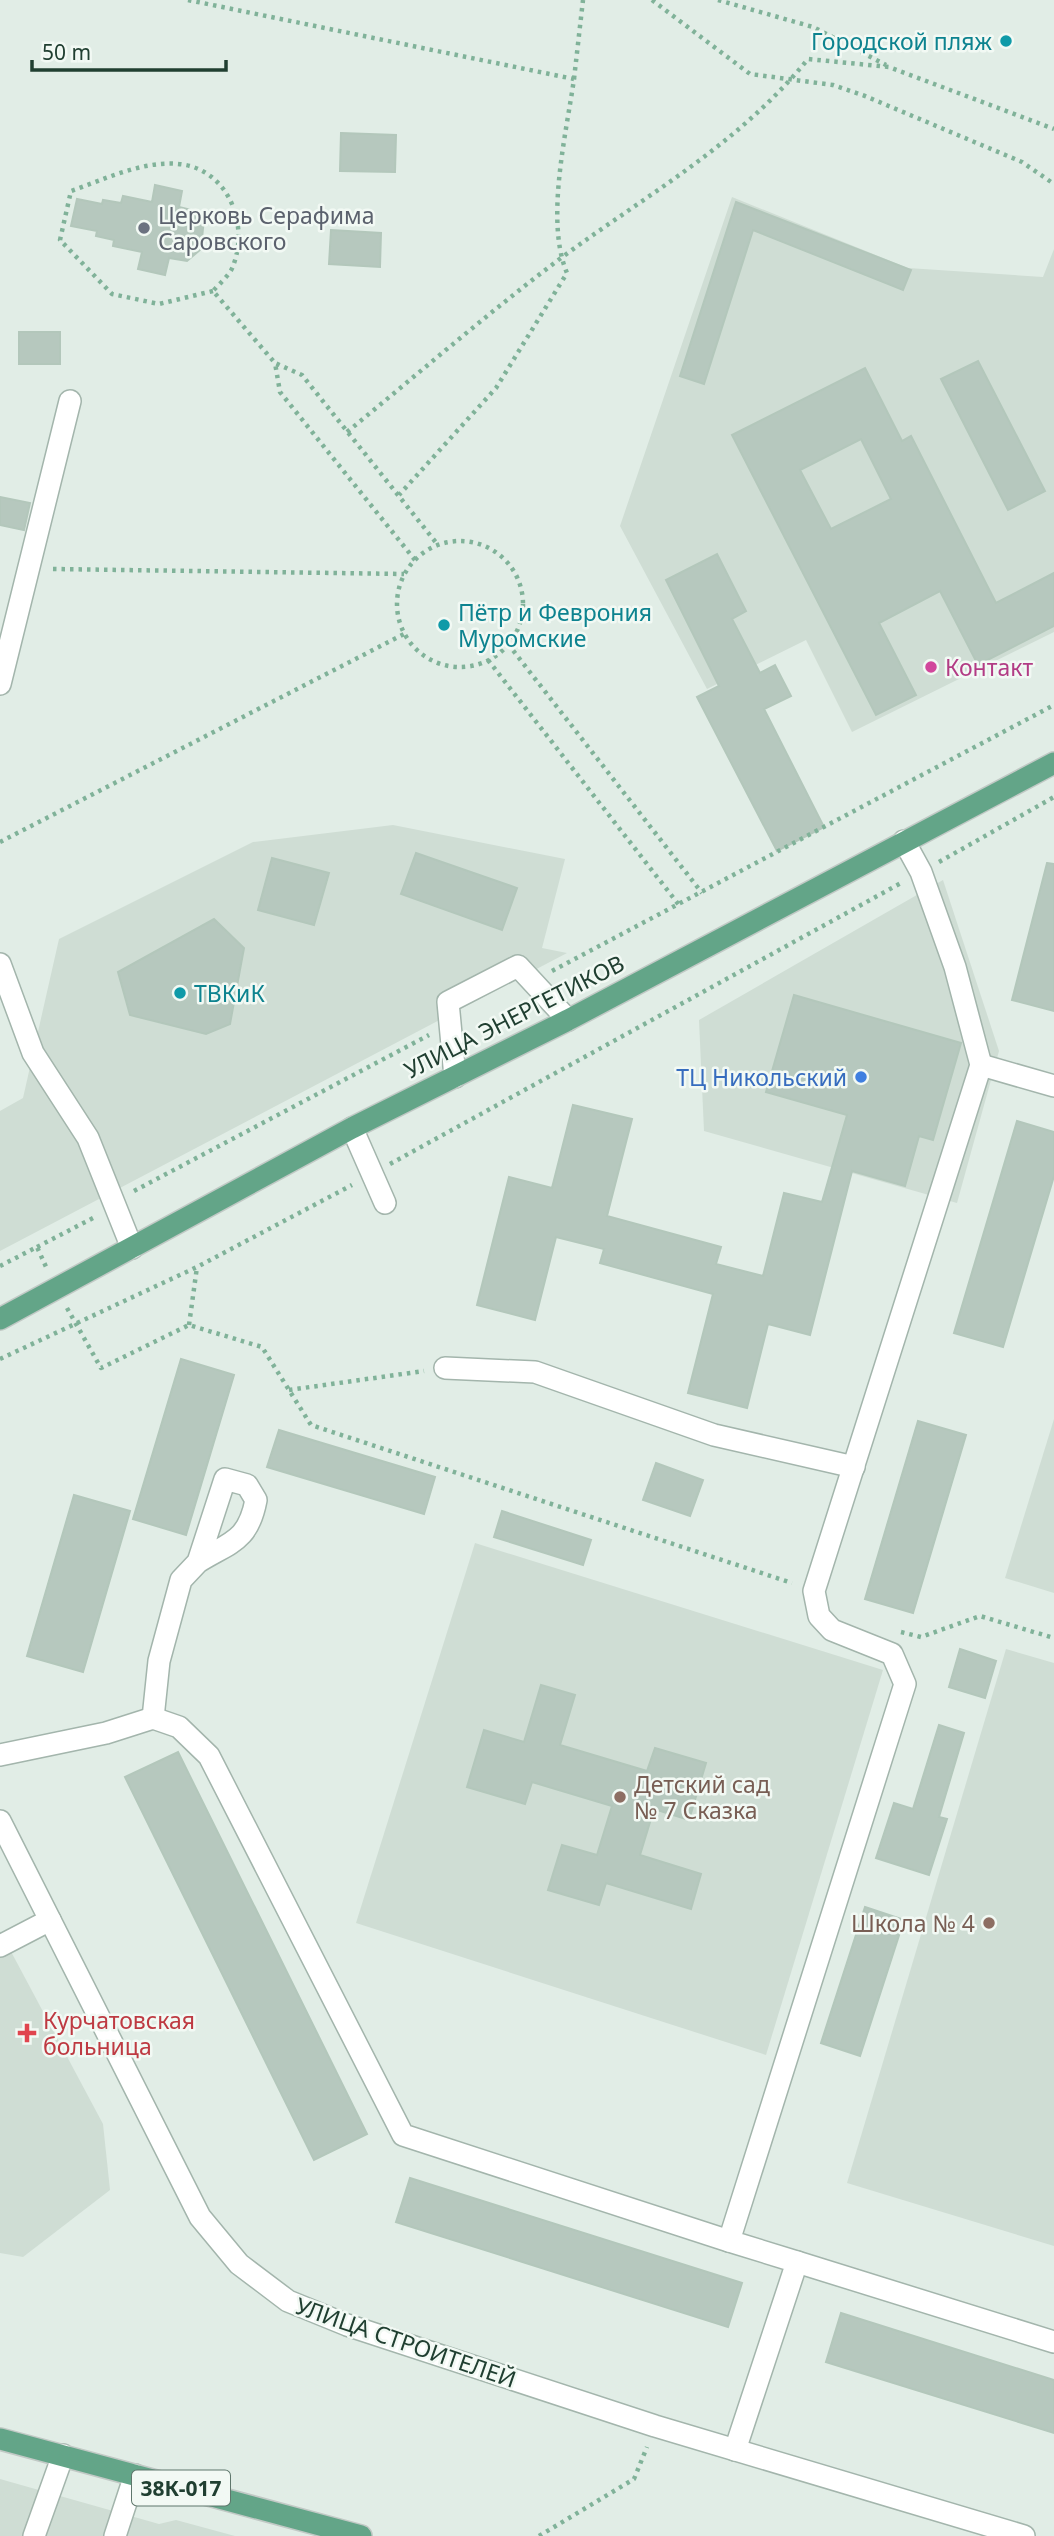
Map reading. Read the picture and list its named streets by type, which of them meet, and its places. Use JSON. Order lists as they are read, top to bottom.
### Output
{
  "streets": {
    "main road": ["УЛИЦА ЭНЕРГЕТИКОВ", "38К-017"],
    "street": ["УЛИЦА СТРОИТЕЛЕЙ"]
  },
  "places": {
    "other": [
      "Городской пляж",
      "Церковь Серафима Саровского",
      "Пётр и Феврония Муромские",
      "Контакт",
      "ТВКиК",
      "ТЦ Никольский",
      "Детский сад № 7 Сказка",
      "Школа № 4"
    ],
    "health": ["Курчатовская больница"]
  },
  "scale_bar": "50 m"
}
